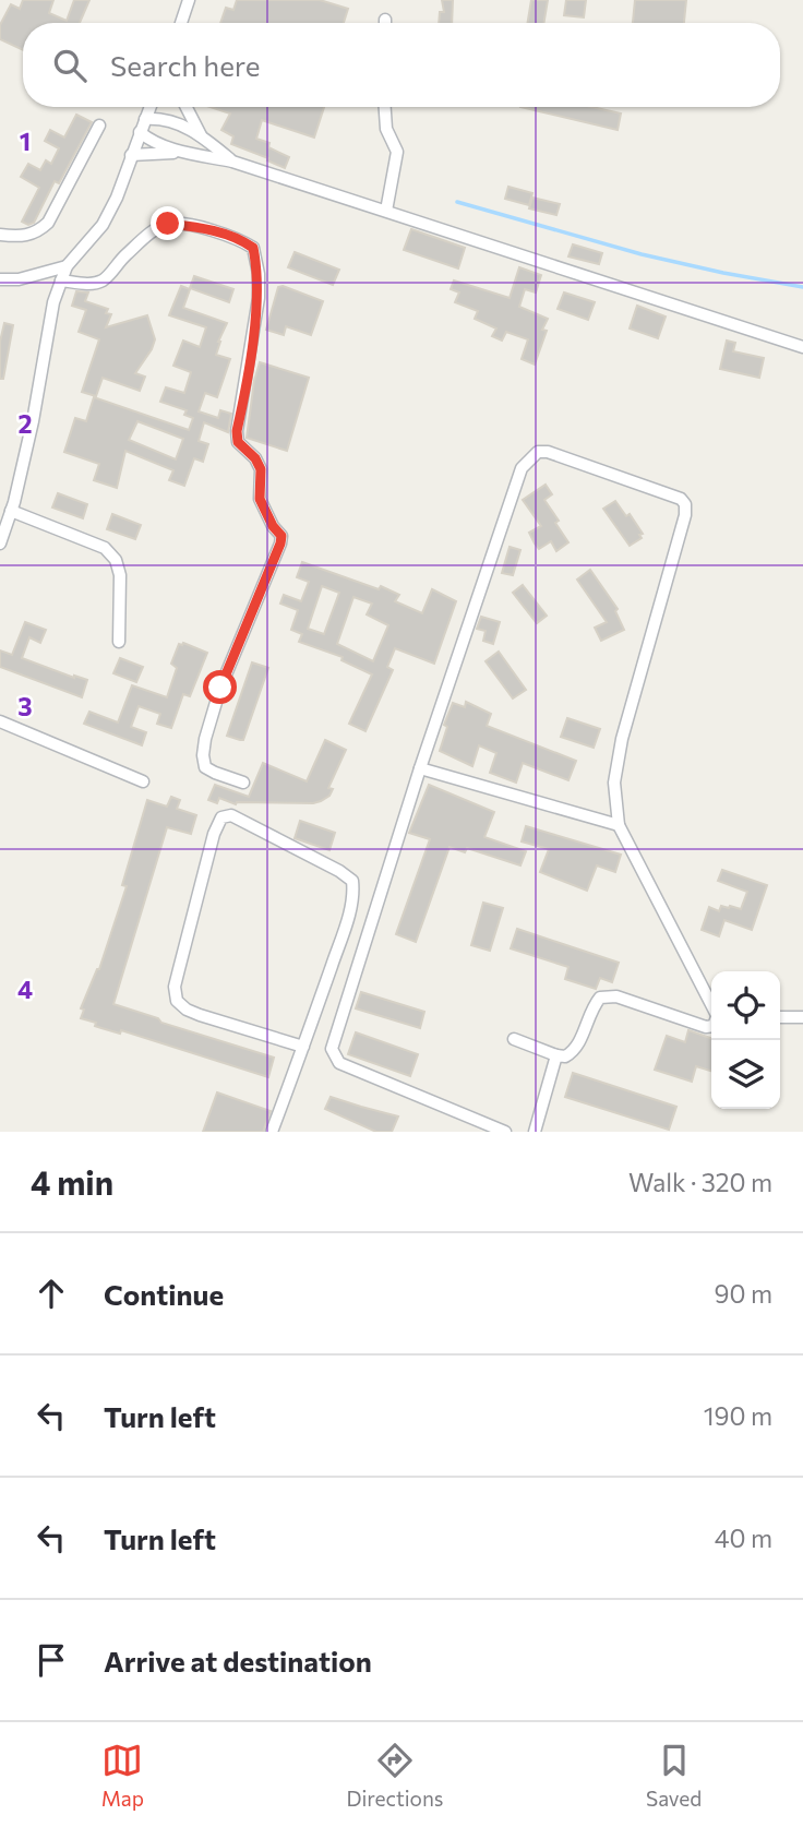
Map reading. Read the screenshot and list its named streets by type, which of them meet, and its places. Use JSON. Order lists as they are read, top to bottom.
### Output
{
  "page": {
    "search": "Search here",
    "heading": ["4 min", "Walk · 320 m"],
    "list": [
      ["Continue", "90 m"],
      ["Turn left", "190 m"],
      ["Turn left", "40 m"],
      "Arrive at destination"
    ],
    "nav": ["Map", "Directions", "Saved"]
  },
  "grid": {
    "rows": [
      "1",
      "2",
      "3",
      "4"
    ]
  }
}
